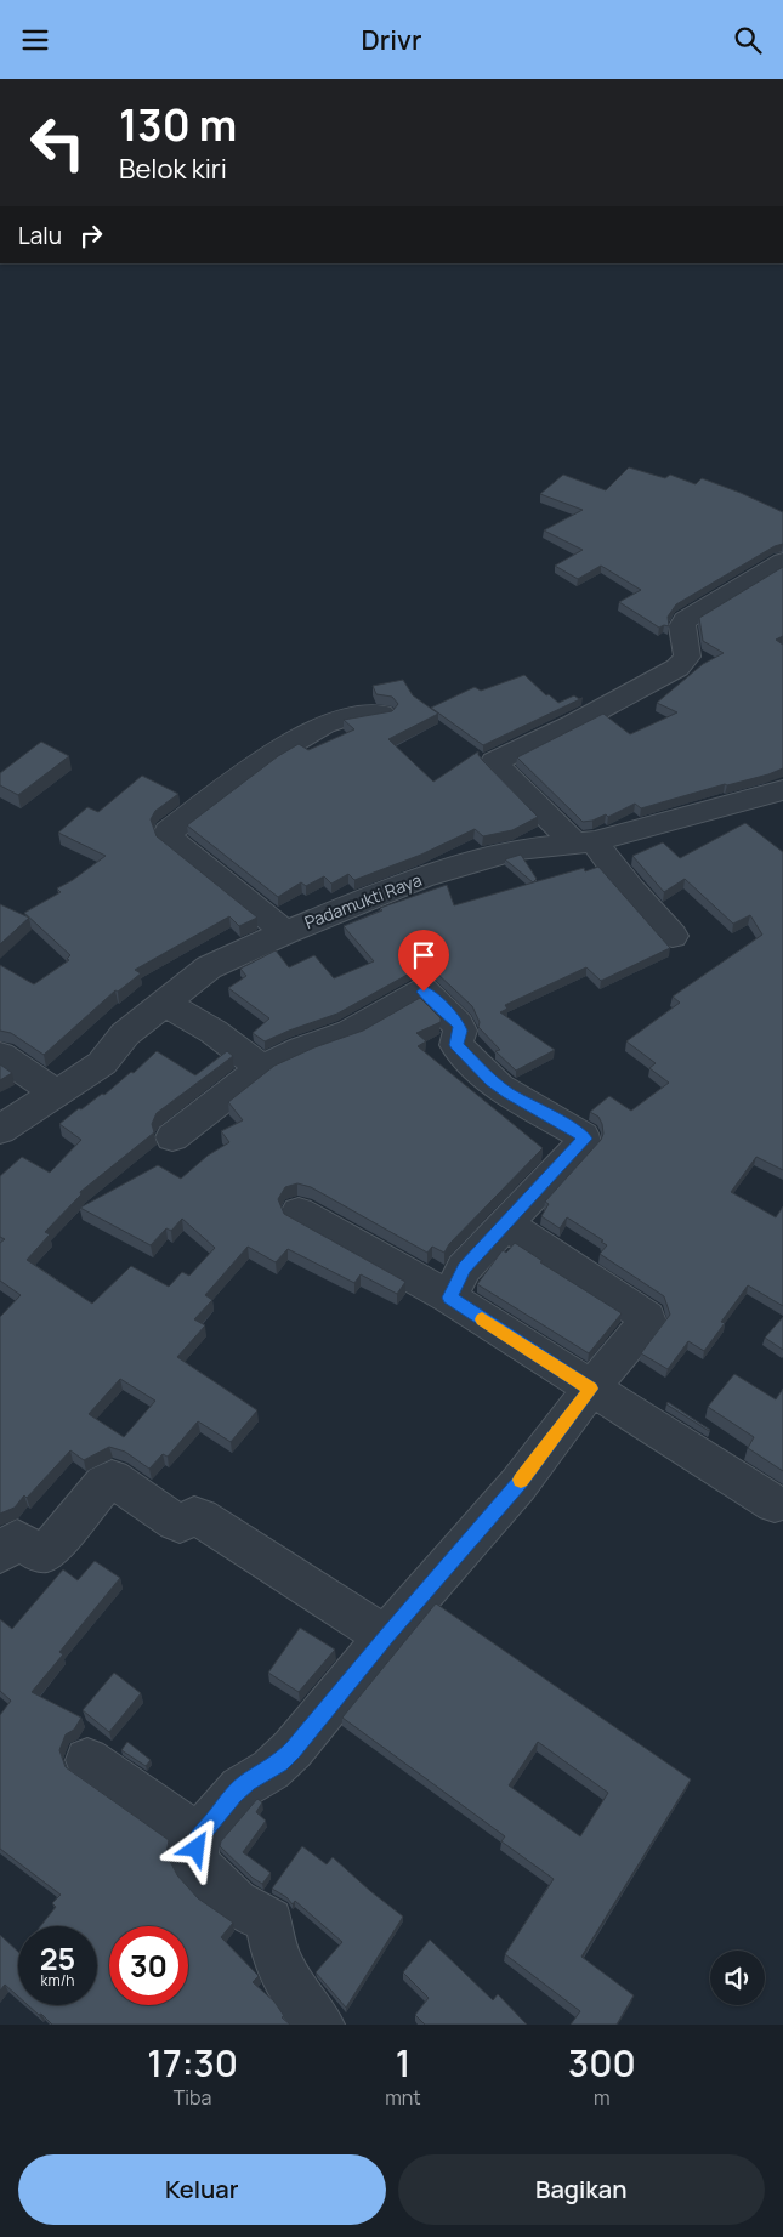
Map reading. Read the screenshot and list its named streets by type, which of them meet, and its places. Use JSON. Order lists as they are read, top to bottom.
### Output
{
  "streets": {
    "street": ["Padamukti Raya"]
  },
  "page": {
    "header": "Drivr",
    "turn": ["130 m", "Belok kiri"],
    "then": "Lalu",
    "speed": "25 km/h",
    "limit": "30",
    "eta": [
      "17:30",
      "Tiba",
      "1",
      "mnt",
      "300",
      "m"
    ],
    "buttons": ["Keluar", "Bagikan"]
  }
}
